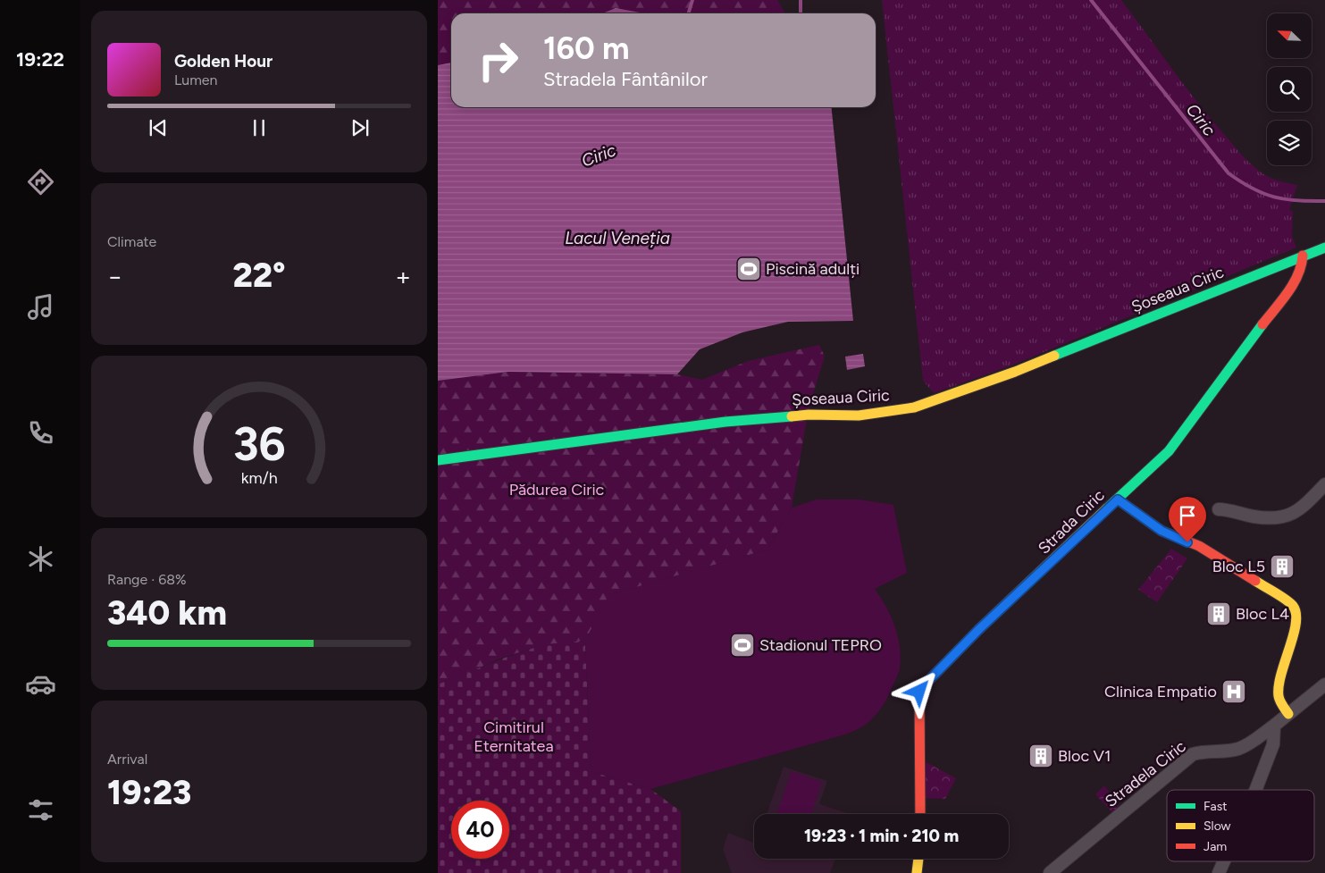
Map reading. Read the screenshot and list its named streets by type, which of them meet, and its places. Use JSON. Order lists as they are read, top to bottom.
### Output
{
  "streets": {
    "street": ["Șoseaua Ciric", "Strada Ciric", "Stradela Ciric"]
  },
  "crossings": [
    ["Șoseaua Ciric", "Strada Ciric"]
  ],
  "water": ["Ciric", "Lacul Veneția"],
  "parks": ["Pădurea Ciric", "Cimitirul Eternitatea"],
  "places": {
    "sports": ["Piscină adulți", "Stadionul TEPRO"],
    "building": ["Bloc L5", "Bloc L4", "Bloc V1"],
    "hospital": ["Clinica Empatio"]
  },
  "legend": ["Fast", "Slow", "Jam"],
  "north": "top left",
  "page": {
    "tabs": "19:22",
    "turn": ["160 m", "Stradela Fântânilor"],
    "song": ["Golden Hour", "Lumen"],
    "tile": [
      "Climate",
      ["Range · 68%", "340 km"],
      ["Arrival", "19:23"]
    ],
    "heat": ["−", "22°", "+"],
    "limit": "40",
    "trip": "19:23 · 1 min · 210 m",
    "gauge": ["36", "km/h"]
  }
}
